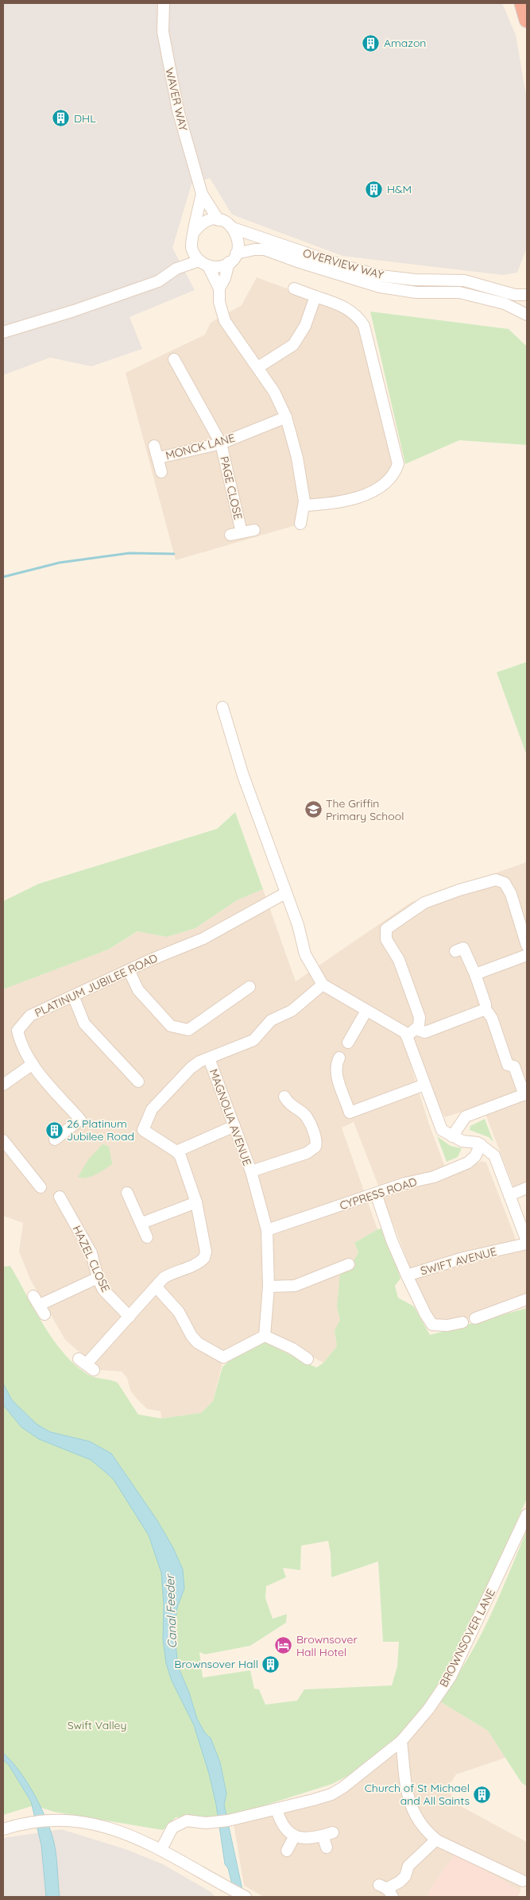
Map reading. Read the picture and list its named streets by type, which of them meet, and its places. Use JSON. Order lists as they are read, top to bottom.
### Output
{
  "streets": {
    "street": [
      "WAVER WAY",
      "OVERVIEW WAY",
      "MONCK LANE",
      "PAGE CLOSE",
      "PLATINUM JUBILEE ROAD",
      "MAGNOLIA AVENUE",
      "CYPRESS ROAD",
      "HAZEL CLOSE",
      "SWIFT AVENUE",
      "BROWNSOVER LANE"
    ]
  },
  "crossings": [
    ["WAVER WAY", "OVERVIEW WAY"],
    ["MONCK LANE", "PAGE CLOSE"],
    ["MAGNOLIA AVENUE", "CYPRESS ROAD"],
    ["CYPRESS ROAD", "SWIFT AVENUE"]
  ],
  "water": ["Canal Feeder"],
  "parks": ["Swift Valley"],
  "places": {
    "building": [
      "Amazon",
      "DHL",
      "H&M",
      "26 Platinum Jubilee Road",
      "Brownsover Hall",
      "Church of St Michael and All Saints"
    ],
    "school or university": ["The Griffin Primary School"],
    "hotel": ["Brownsover Hall Hotel"]
  }
}
